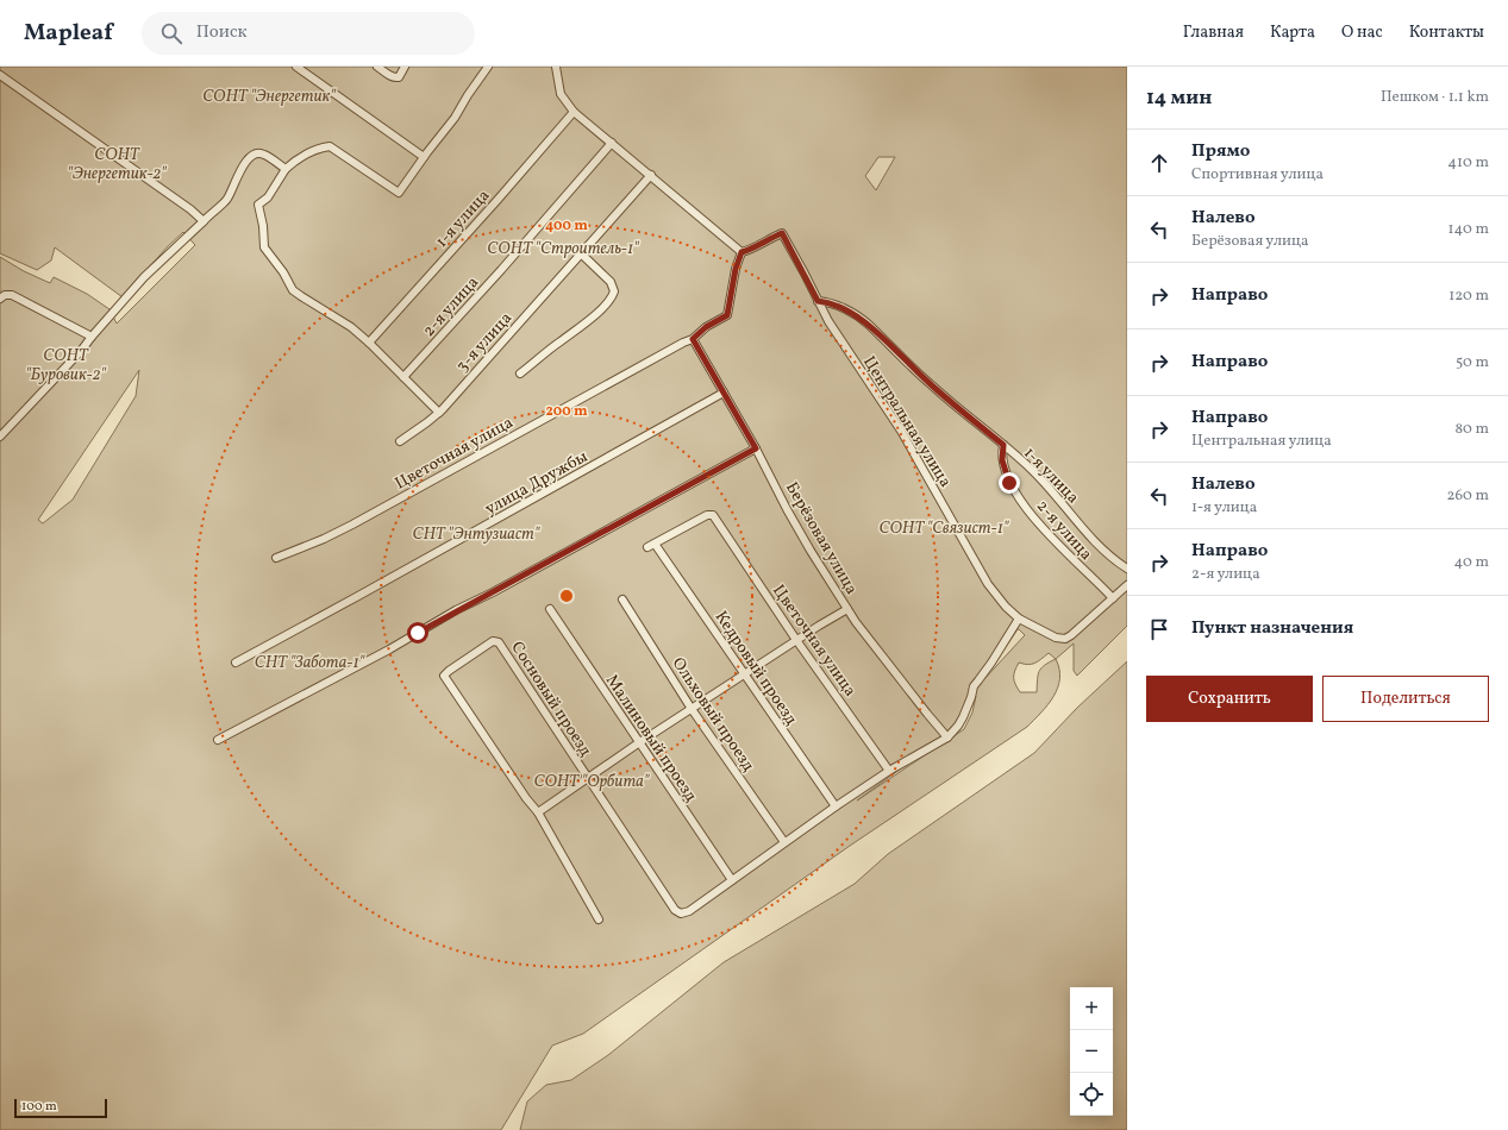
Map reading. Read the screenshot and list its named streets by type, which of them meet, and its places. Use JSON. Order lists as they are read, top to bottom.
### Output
{
  "streets": {
    "street": [
      "1-я улица",
      "2-я улица",
      "3-я улица",
      "Центральная улица",
      "Цветочная улица",
      "улица Дружбы",
      "Берёзовая улица",
      "Кедровый проезд",
      "Сосновый проезд",
      "Ольховый проезд",
      "Малиновый проезд"
    ]
  },
  "crossings": [
    ["1-я улица", "2-я улица"],
    ["1-я улица", "Центральная улица"],
    ["2-я улица", "Центральная улица"],
    ["Центральная улица", "Цветочная улица"],
    ["Цветочная улица", "Берёзовая улица"],
    ["Цветочная улица", "Кедровый проезд"],
    ["улица Дружбы", "Берёзовая улица"],
    ["Сосновый проезд", "Малиновый проезд"]
  ],
  "parks": [
    "СОНТ \"Энергетик\"",
    "СОНТ \"Энергетик-2\"",
    "СОНТ \"Строитель-1\"",
    "СОНТ \"Буровик-2\"",
    "СОНТ \"Связист-1\"",
    "СНТ \"Энтузиаст\"",
    "СНТ \"Забота-1\"",
    "СОНТ \"Орбита\""
  ],
  "scale_bar": "100 m",
  "page": {
    "header": "Mapleaf",
    "search": "Поиск",
    "nav": [
      "Главная",
      "Карта",
      "О нас",
      "Контакты"
    ],
    "heading": ["14 мин", "Пешком · 1.1 km"],
    "list": [
      ["Прямо", "Спортивная улица", "410 m"],
      ["Налево", "Берёзовая улица", "140 m"],
      ["Направо", "120 m"],
      ["Направо", "50 m"],
      ["Направо", "Центральная улица", "80 m"],
      ["Налево", "1-я улица", "260 m"],
      ["Направо", "2-я улица", "40 m"],
      "Пункт назначения"
    ],
    "buttons": ["Сохранить", "Поделиться"],
    "map_buttons": ["+", "−"],
    "scale": "100 m"
  },
  "rings": ["400 m", "200 m"]
}
